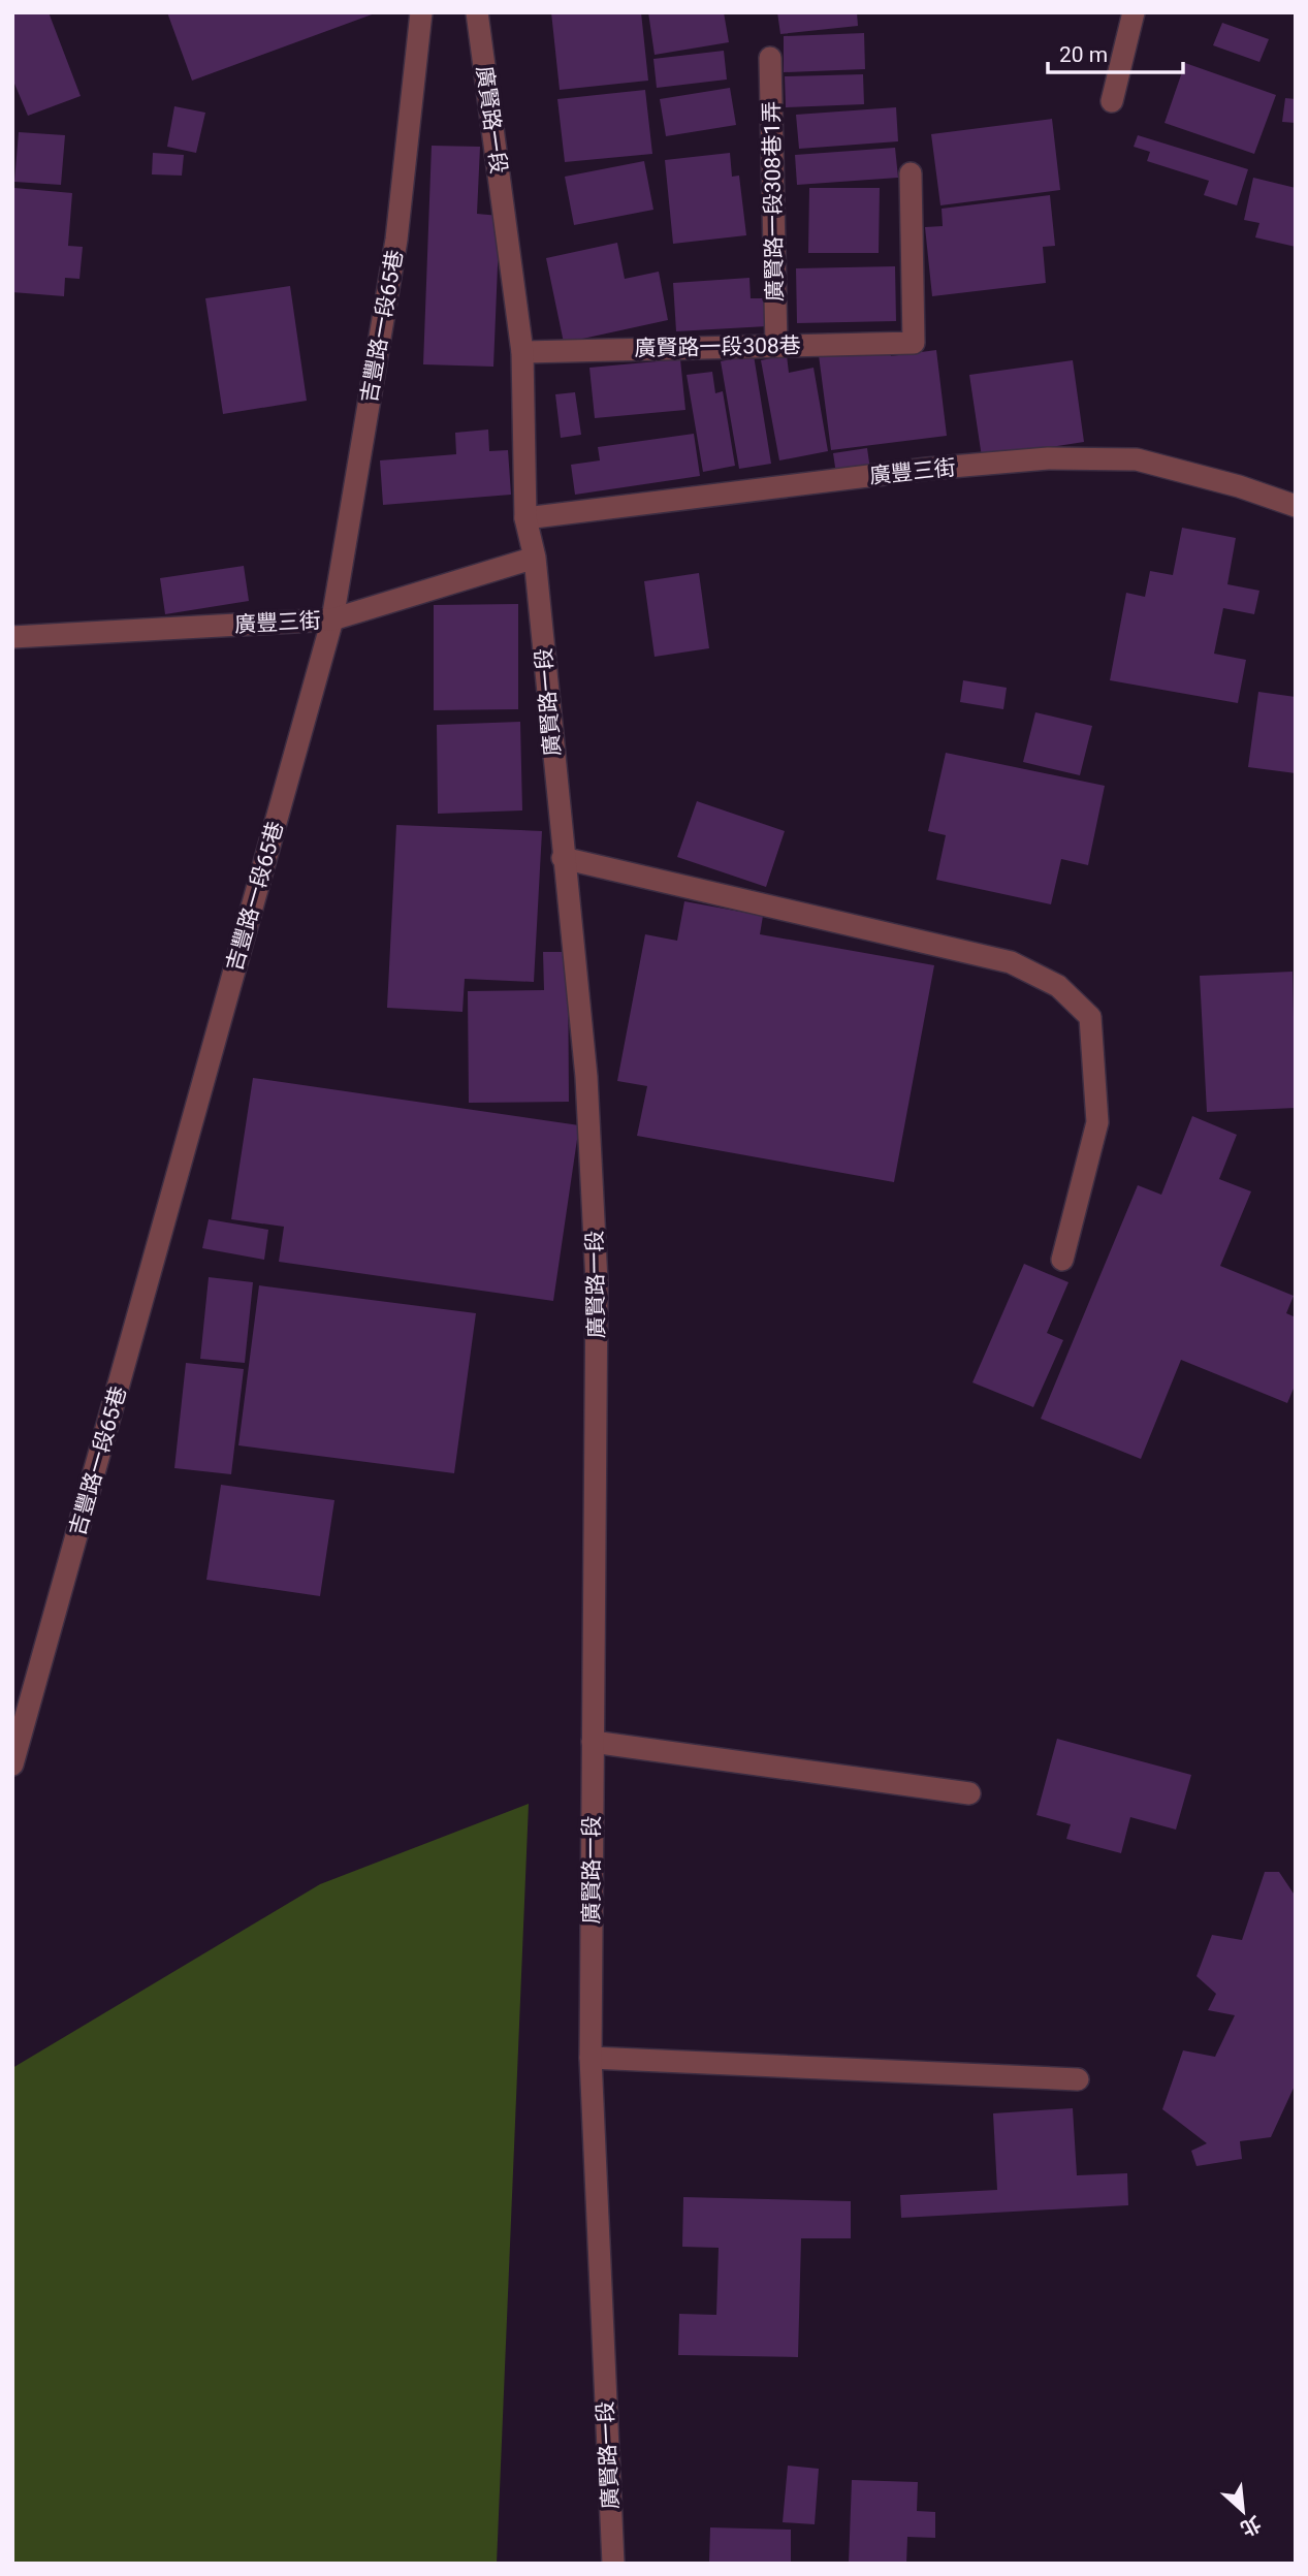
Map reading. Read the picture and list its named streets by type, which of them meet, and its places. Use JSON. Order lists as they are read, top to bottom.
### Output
{
  "streets": {
    "street": [
      "廣賢路一段",
      "廣賢路一段308巷1弄",
      "吉豐路一段65巷",
      "廣賢路一段308巷",
      "廣豐三街"
    ]
  },
  "crossings": [
    ["廣賢路一段", "廣賢路一段308巷"],
    ["廣賢路一段", "廣豐三街"],
    ["廣賢路一段308巷1弄", "廣賢路一段308巷"],
    ["吉豐路一段65巷", "廣豐三街"]
  ],
  "scale_bar": "20 m",
  "north": "bottom right"
}
